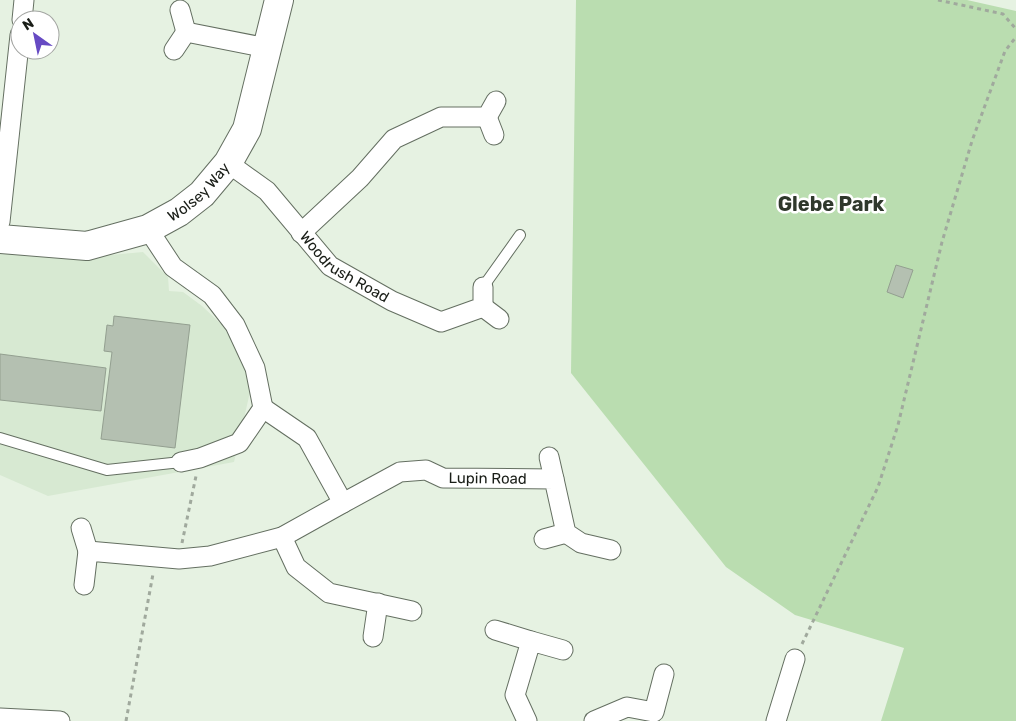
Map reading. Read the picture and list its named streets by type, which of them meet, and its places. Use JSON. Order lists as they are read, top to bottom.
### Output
{
  "streets": {
    "street": ["Wolsey Way", "Woodrush Road", "Lupin Road"]
  },
  "crossings": [
    ["Wolsey Way", "Woodrush Road"]
  ],
  "districts": ["Glebe Park"],
  "north": "top left"
}
